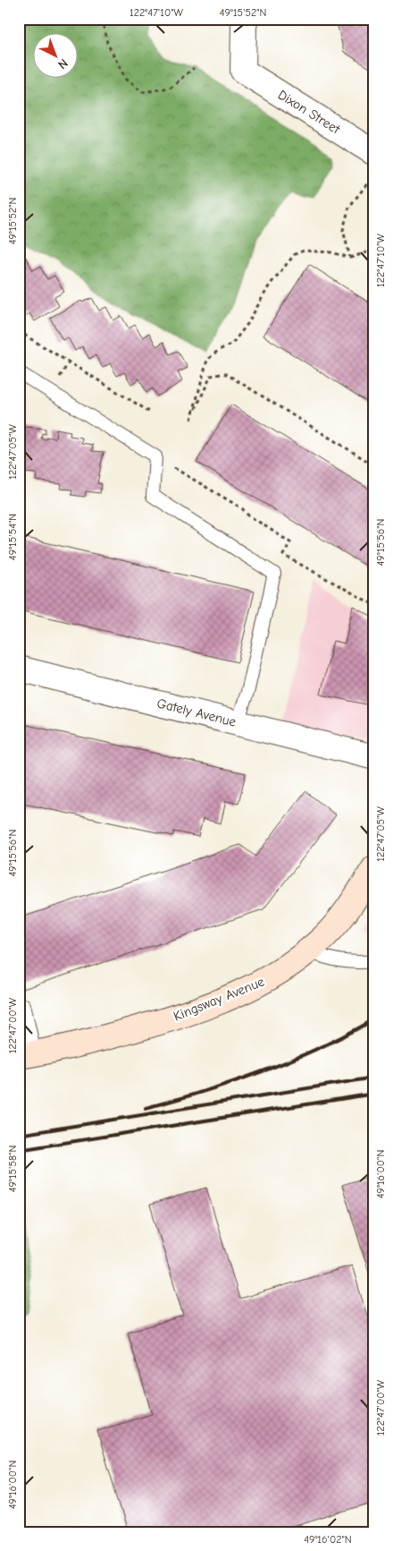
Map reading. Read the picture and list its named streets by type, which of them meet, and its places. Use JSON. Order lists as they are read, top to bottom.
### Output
{
  "streets": {
    "main road": ["Kingsway Avenue"],
    "street": ["Dixon Street", "Gately Avenue"]
  },
  "north": "bottom right",
  "coordinates": [
    "122°47'10\"W",
    "49°15'52\"N",
    "122°47'05\"W",
    "49°15'54\"N",
    "49°15'56\"N",
    "122°47'00\"W",
    "49°15'58\"N",
    "49°16'00\"N",
    "49°16'02\"N"
  ]
}
